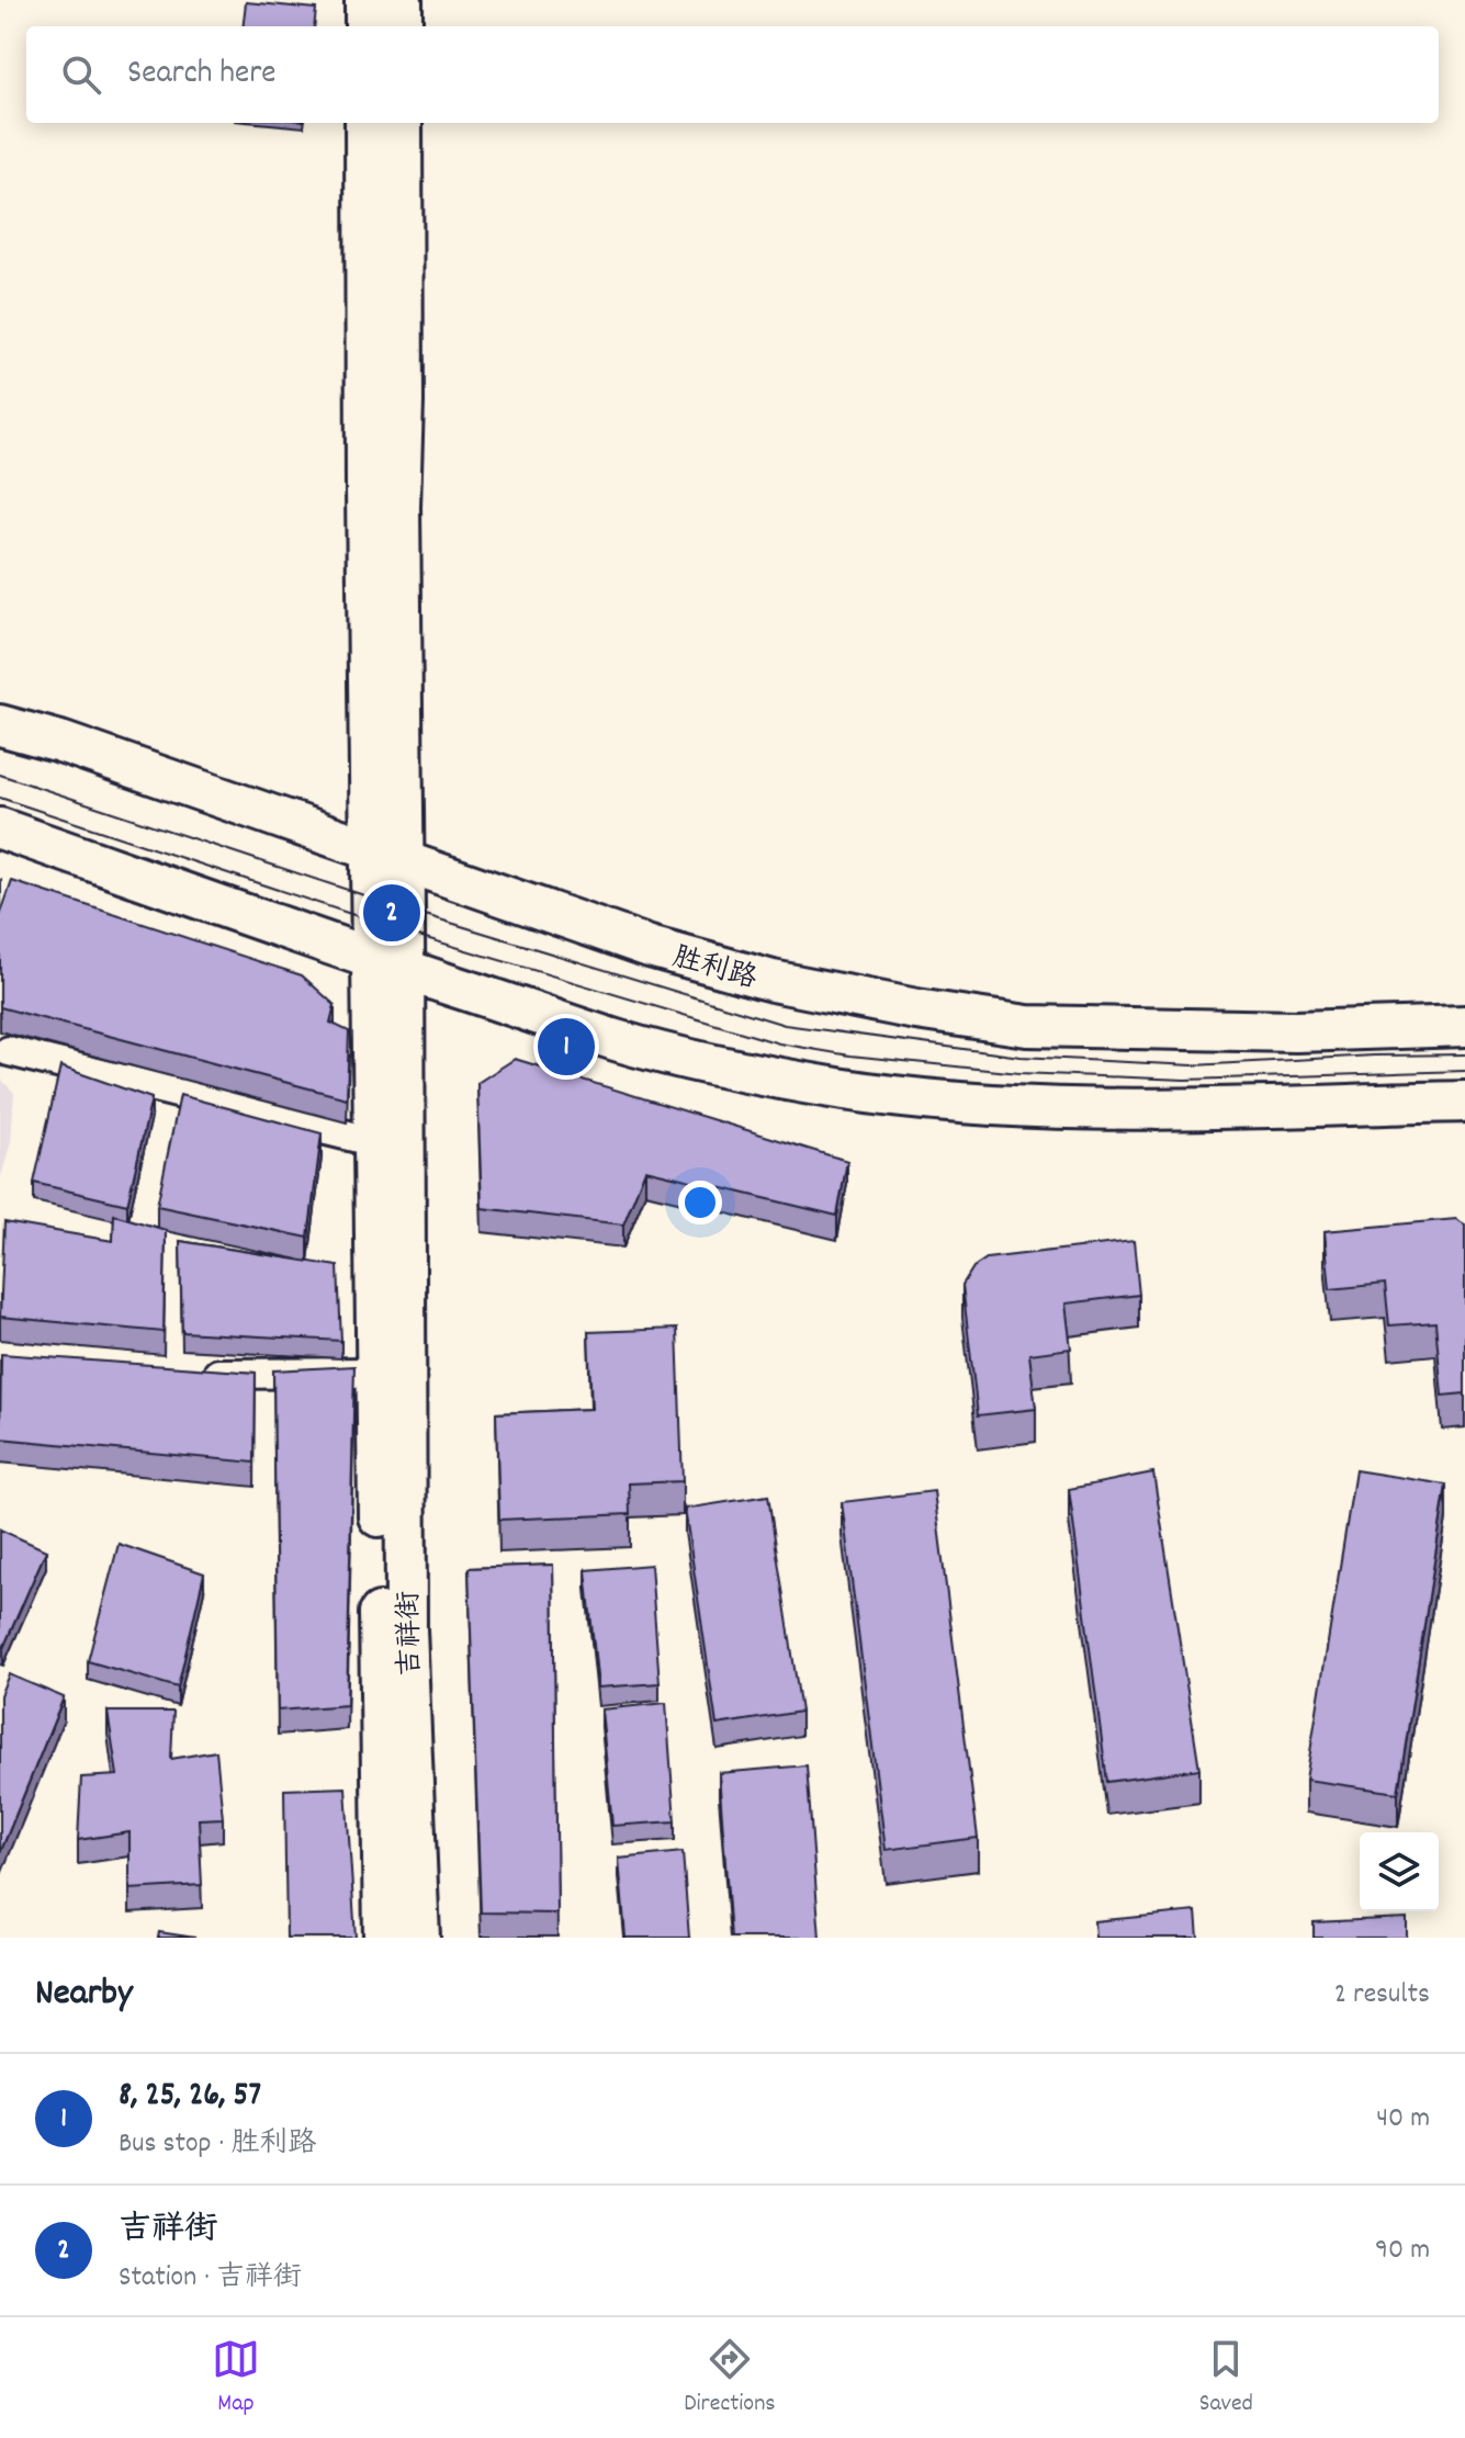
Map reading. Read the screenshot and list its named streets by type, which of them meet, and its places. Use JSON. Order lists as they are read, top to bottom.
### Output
{
  "streets": {
    "main road": ["胜利路", "吉祥街"]
  },
  "crossings": [
    ["胜利路", "吉祥街"]
  ],
  "page": {
    "search": "Search here",
    "pins": ["2", "1"],
    "heading": ["Nearby", "2 results"],
    "list": [
      {
        "mark": "1",
        "name": "8, 25, 26, 57",
        "note": "Bus stop · 胜利路",
        "value": "40 m"
      },
      {
        "mark": "2",
        "name": "吉祥街",
        "note": "Station · 吉祥街",
        "value": "90 m"
      }
    ],
    "nav": ["Map", "Directions", "Saved"]
  }
}
